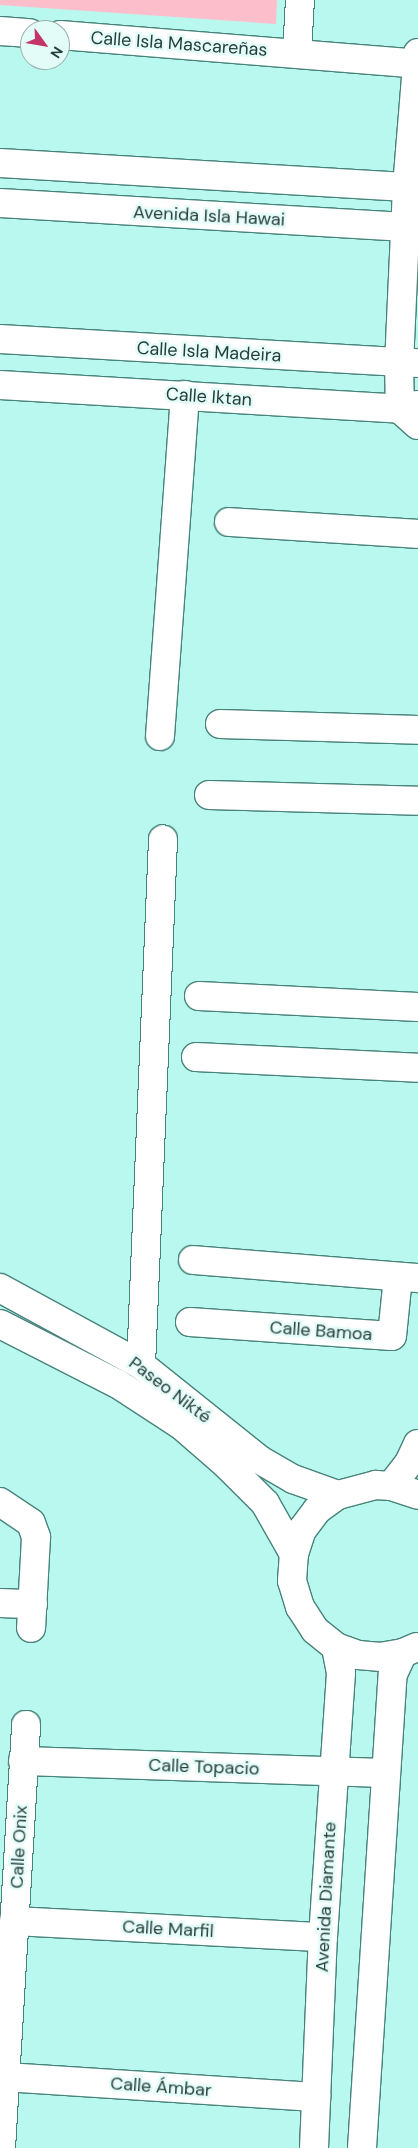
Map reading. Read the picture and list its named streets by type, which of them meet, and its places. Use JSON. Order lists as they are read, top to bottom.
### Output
{
  "streets": {
    "street": [
      "Calle Isla Mascareñas",
      "Avenida Isla Hawai",
      "Calle Isla Madeira",
      "Calle Iktan",
      "Calle Bamoa",
      "Paseo Nikté",
      "Calle Topacio",
      "Calle Onix",
      "Avenida Diamante",
      "Calle Marfil",
      "Calle Ámbar"
    ]
  },
  "crossings": [
    ["Calle Topacio", "Calle Onix"],
    ["Calle Topacio", "Avenida Diamante"],
    ["Calle Onix", "Calle Marfil"],
    ["Calle Onix", "Calle Ámbar"],
    ["Avenida Diamante", "Calle Marfil"],
    ["Avenida Diamante", "Calle Ámbar"]
  ],
  "north": "bottom right"
}
